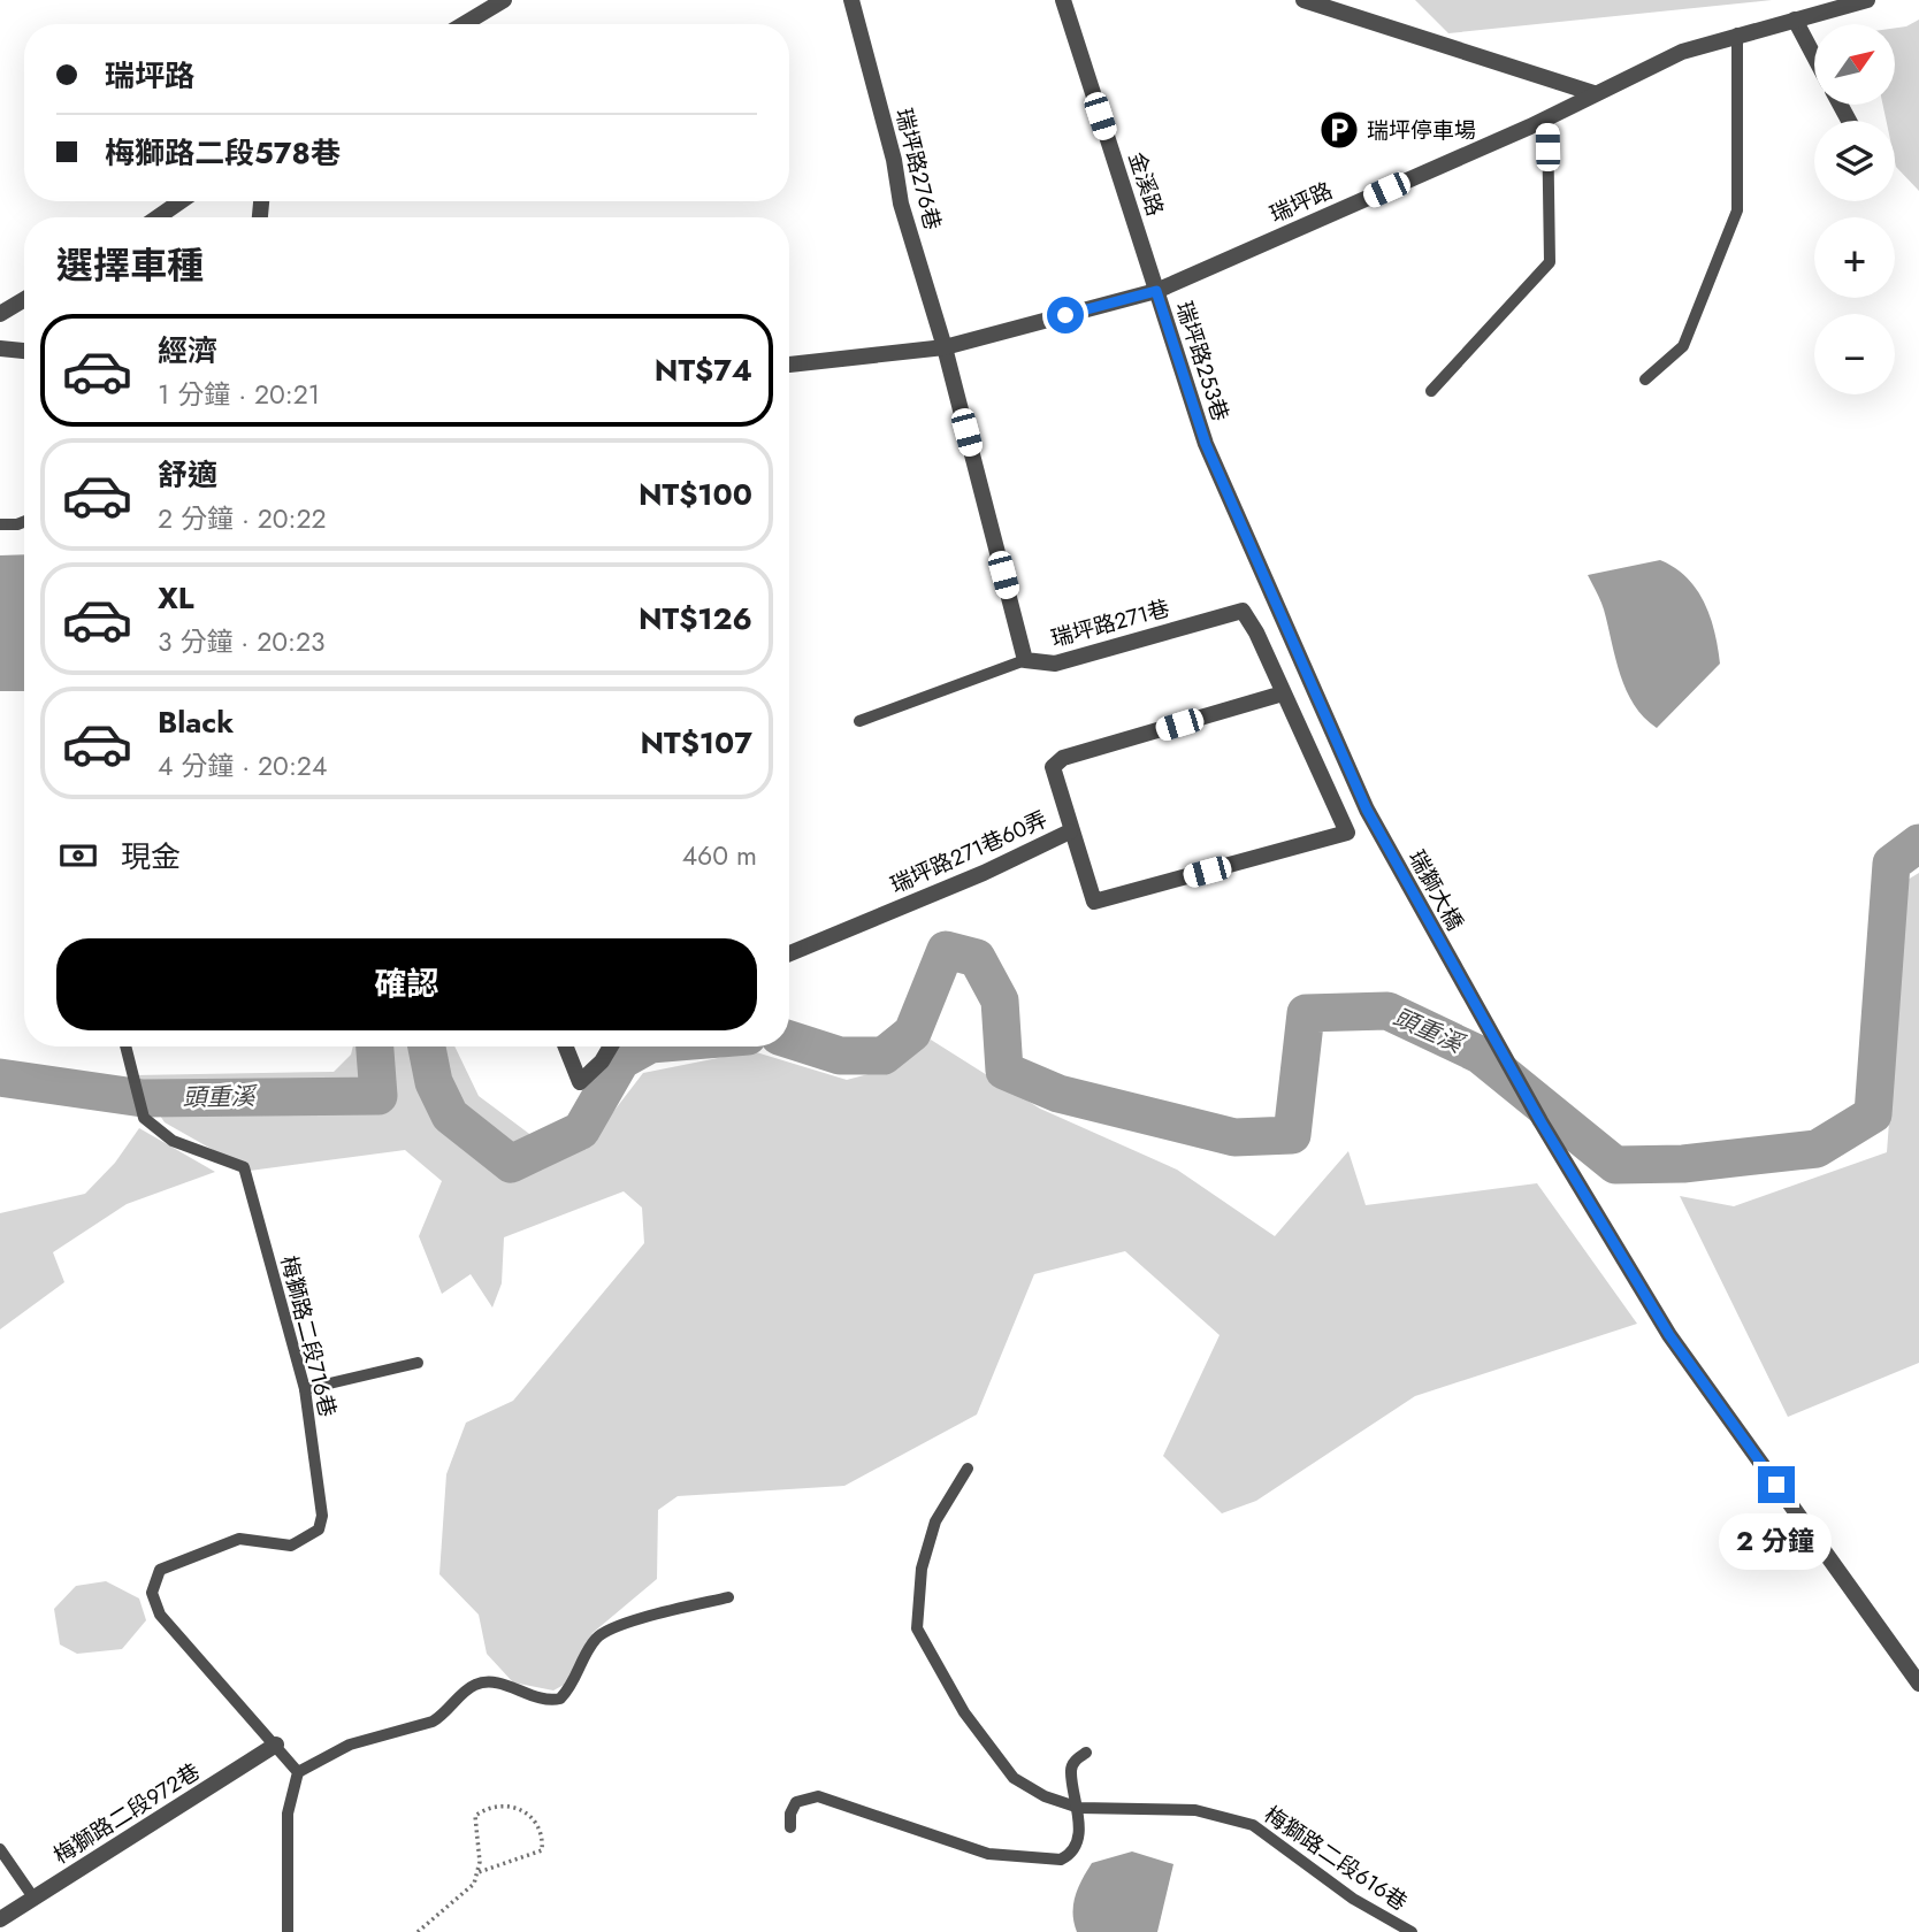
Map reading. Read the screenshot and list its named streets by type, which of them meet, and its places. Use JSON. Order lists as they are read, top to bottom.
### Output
{
  "streets": {
    "street": [
      "瑞坪路276巷",
      "金溪路",
      "瑞坪路",
      "瑞坪路253巷",
      "瑞坪路271巷",
      "瑞坪路271巷60弄",
      "瑞獅大橋",
      "梅獅路二段972巷"
    ],
    "lane": ["梅獅路二段716巷", "梅獅路二段616巷"]
  },
  "crossings": [
    ["瑞坪路276巷", "瑞坪路"],
    ["瑞坪路276巷", "瑞坪路271巷"],
    ["金溪路", "瑞坪路"],
    ["金溪路", "瑞坪路253巷"],
    ["瑞坪路", "瑞坪路253巷"],
    ["瑞坪路", "瑞坪路271巷"],
    ["瑞坪路253巷", "瑞獅大橋"],
    ["瑞坪路271巷", "瑞坪路271巷60弄"],
    ["梅獅路二段716巷", "梅獅路二段972巷"]
  ],
  "water": ["頭重溪"],
  "places": {
    "parking": ["瑞坪停車場"]
  },
  "north": "top right",
  "page": {
    "map_buttons": ["+", "−"],
    "banner": ["瑞坪路", "梅獅路二段578巷"],
    "heading": "選擇車種",
    "list": [
      {
        "name": "經濟",
        "note": "1 分鐘 · 20:21",
        "value": "NT$74"
      },
      {
        "name": "舒適",
        "note": "2 分鐘 · 20:22",
        "value": "NT$100"
      },
      {
        "name": "XL",
        "note": "3 分鐘 · 20:23",
        "value": "NT$126"
      },
      {
        "name": "Black",
        "note": "4 分鐘 · 20:24",
        "value": "NT$107"
      }
    ],
    "pay": ["現金", "460 m"],
    "buttons": "確認",
    "bubble": "2 分鐘"
  }
}
